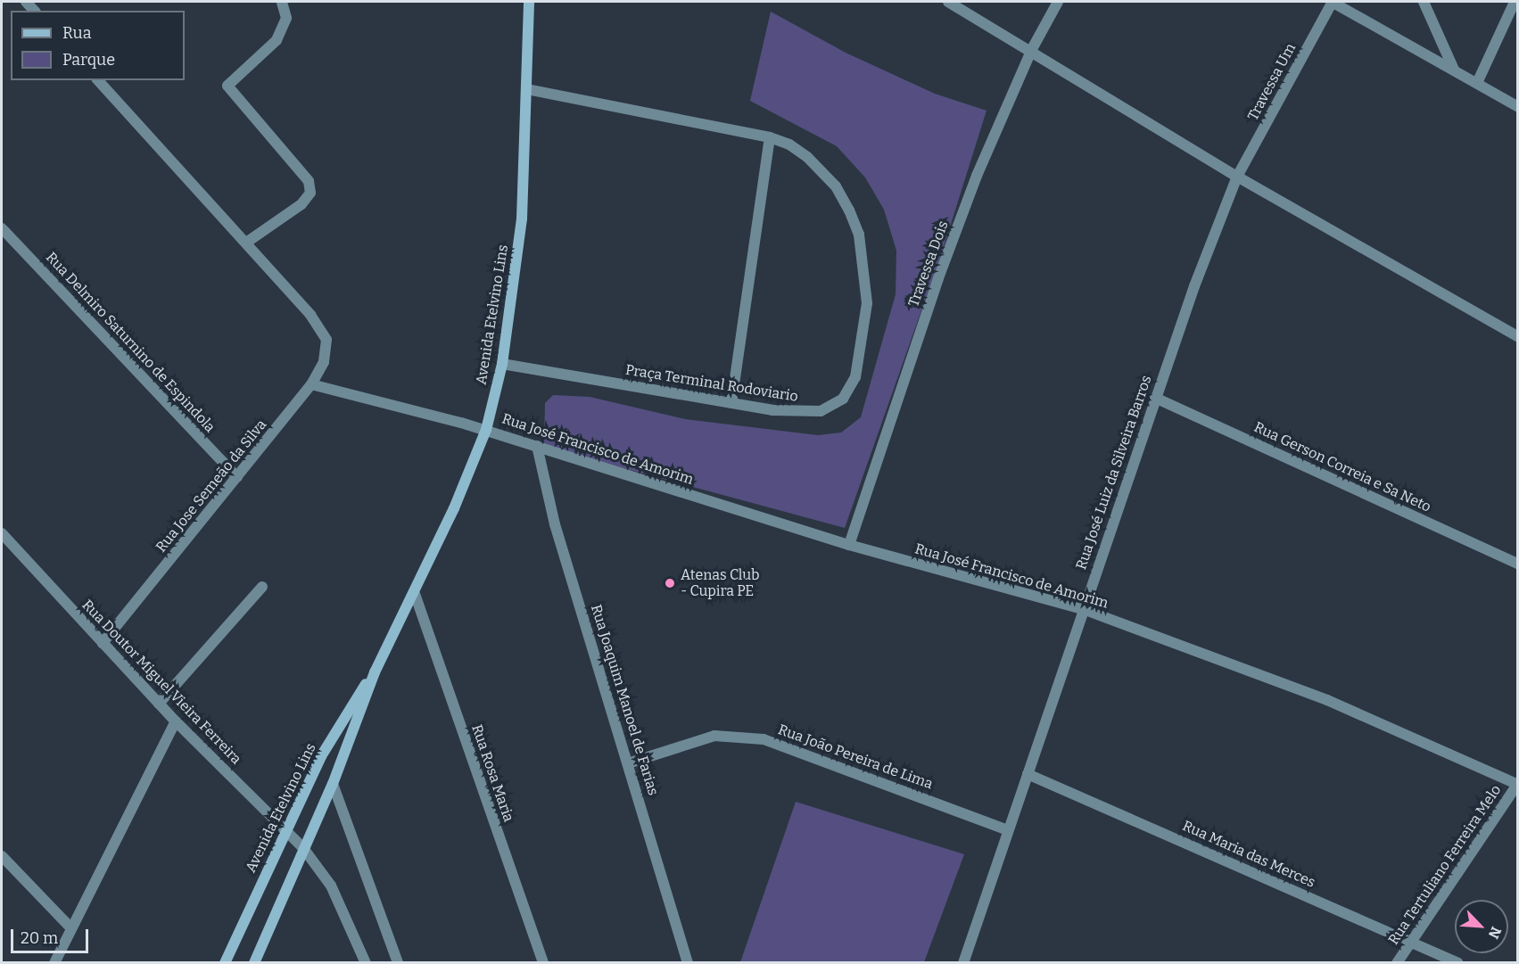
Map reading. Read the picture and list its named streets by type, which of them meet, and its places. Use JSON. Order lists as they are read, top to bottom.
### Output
{
  "streets": {
    "main road": ["Avenida Etelvino Lins"],
    "street": [
      "Travessa Um",
      "Travessa Dois",
      "Rua Delmiro Saturnino de Espindola",
      "Praça Terminal Rodoviario",
      "Rua José Francisco de Amorim",
      "Rua Gerson Correia e Sa Neto",
      "Rua José Luiz da Silveira Barros",
      "Rua Jose Semeão da Silva",
      "Rua Doutor Miguel Vieira Ferreira",
      "Rua Joaquim Manoel de Farias",
      "Rua João Pereira de Lima",
      "Rua Rosa Maria",
      "Rua Maria das Merces",
      "Rua Tertuliano Ferreira Melo"
    ]
  },
  "crossings": [
    ["Travessa Um", "Rua José Luiz da Silveira Barros"],
    ["Travessa Dois", "Rua José Francisco de Amorim"],
    ["Avenida Etelvino Lins", "Praça Terminal Rodoviario"],
    ["Avenida Etelvino Lins", "Rua José Francisco de Amorim"],
    ["Avenida Etelvino Lins", "Rua Doutor Miguel Vieira Ferreira"],
    ["Avenida Etelvino Lins", "Rua Rosa Maria"],
    ["Rua Delmiro Saturnino de Espindola", "Rua Jose Semeão da Silva"],
    ["Rua José Francisco de Amorim", "Rua José Luiz da Silveira Barros"],
    ["Rua José Francisco de Amorim", "Rua Jose Semeão da Silva"],
    ["Rua José Francisco de Amorim", "Rua Joaquim Manoel de Farias"],
    ["Rua José Francisco de Amorim", "Rua Tertuliano Ferreira Melo"],
    ["Rua Gerson Correia e Sa Neto", "Rua José Luiz da Silveira Barros"],
    ["Rua José Luiz da Silveira Barros", "Rua João Pereira de Lima"],
    ["Rua José Luiz da Silveira Barros", "Rua Maria das Merces"],
    ["Rua Jose Semeão da Silva", "Rua Doutor Miguel Vieira Ferreira"],
    ["Rua Joaquim Manoel de Farias", "Rua João Pereira de Lima"],
    ["Rua Maria das Merces", "Rua Tertuliano Ferreira Melo"]
  ],
  "places": ["Atenas Club - Cupira PE"],
  "legend": ["Rua", "Parque"],
  "scale_bar": "20 m",
  "north": "bottom right"
}
